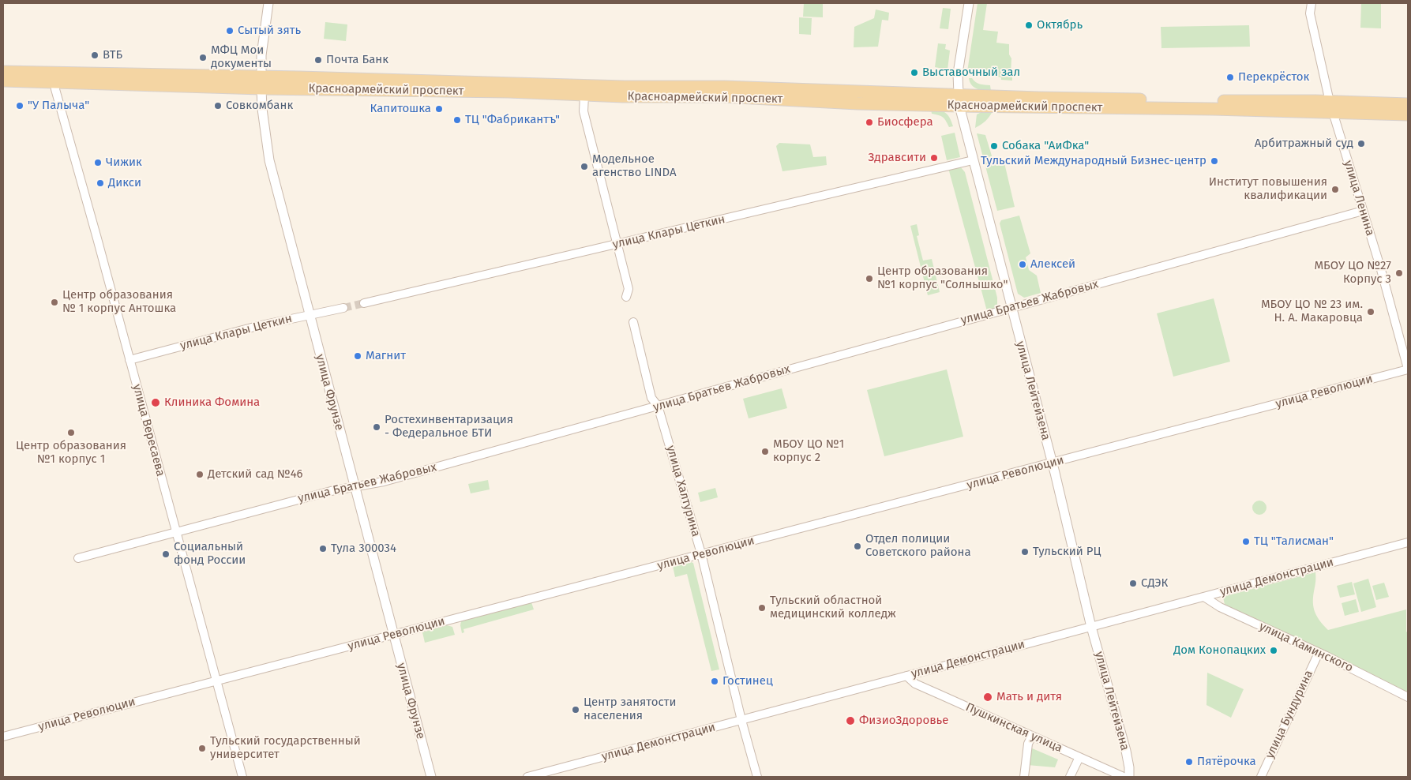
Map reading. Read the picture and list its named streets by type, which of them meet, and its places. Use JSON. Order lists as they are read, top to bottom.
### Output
{
  "streets": {
    "main road": ["Красноармейский проспект"],
    "street": [
      "улица Ленина",
      "улица Клары Цеткин",
      "улица Братьев Жабровых",
      "улица Лейтейзена",
      "улица Революции",
      "улица Фрунзе",
      "улица Вересаева",
      "улица Халтурина",
      "улица Демонстрации",
      "улица Каминского",
      "улица Бундурина",
      "Пушкинская улица"
    ]
  },
  "crossings": [
    ["Красноармейский проспект", "улица Ленина"],
    ["Красноармейский проспект", "улица Лейтейзена"],
    ["Красноармейский проспект", "улица Фрунзе"],
    ["Красноармейский проспект", "улица Вересаева"],
    ["улица Ленина", "улица Братьев Жабровых"],
    ["улица Ленина", "улица Революции"],
    ["улица Клары Цеткин", "улица Лейтейзена"],
    ["улица Клары Цеткин", "улица Фрунзе"],
    ["улица Клары Цеткин", "улица Вересаева"],
    ["улица Братьев Жабровых", "улица Лейтейзена"],
    ["улица Братьев Жабровых", "улица Фрунзе"],
    ["улица Братьев Жабровых", "улица Вересаева"],
    ["улица Братьев Жабровых", "улица Халтурина"],
    ["улица Лейтейзена", "улица Революции"],
    ["улица Лейтейзена", "улица Демонстрации"],
    ["улица Революции", "улица Фрунзе"],
    ["улица Революции", "улица Вересаева"],
    ["улица Революции", "улица Халтурина"],
    ["улица Халтурина", "улица Демонстрации"],
    ["улица Демонстрации", "улица Каминского"],
    ["улица Демонстрации", "Пушкинская улица"],
    ["улица Каминского", "улица Бундурина"]
  ],
  "places": [
    "Октябрь",
    "Сытый зять",
    "ВТБ",
    "МФЦ Мои документы",
    "Почта Банк",
    "Выставочный зал",
    "Перекрёсток",
    "\"У Палыча\"",
    "Совкомбанк",
    "Капитошка",
    "ТЦ \"Фабрикантъ\"",
    "Биосфера",
    "Арбитражный суд",
    "Собака \"АиФка\"",
    "Здравсити",
    "Тульский Международный Бизнес-центр",
    "Чижик",
    "Модельное агенство LINDA",
    "Дикси",
    "Институт повышения квалификации",
    "Алексей",
    "МБОУ ЦО №27 Корпус 3",
    "Центр образования №1 корпус \"Солнышко\"",
    "Центр образования № 1 корпус Антошка",
    "МБОУ ЦО № 23 им. Н. А. Макаровца",
    "Магнит",
    "Клиника Фомина",
    "Ростехинвентаризация - Федеральное БТИ",
    "Центр образования №1 корпус 1",
    "МБОУ ЦО №1 корпус 2",
    "Детский сад №46",
    "ТЦ \"Талисман\"",
    "Отдел полиции Советского района",
    "Тула 300034",
    "Тульский РЦ",
    "Социальный фонд России",
    "СДЭК",
    "Тульский областной медицинский колледж",
    "Дом Конопацких",
    "Гостинец",
    "Мать и дитя",
    "Центр занятости населения",
    "ФизиоЗдоровье",
    "Тульский государственный университет",
    "Пятёрочка"
  ]
}
